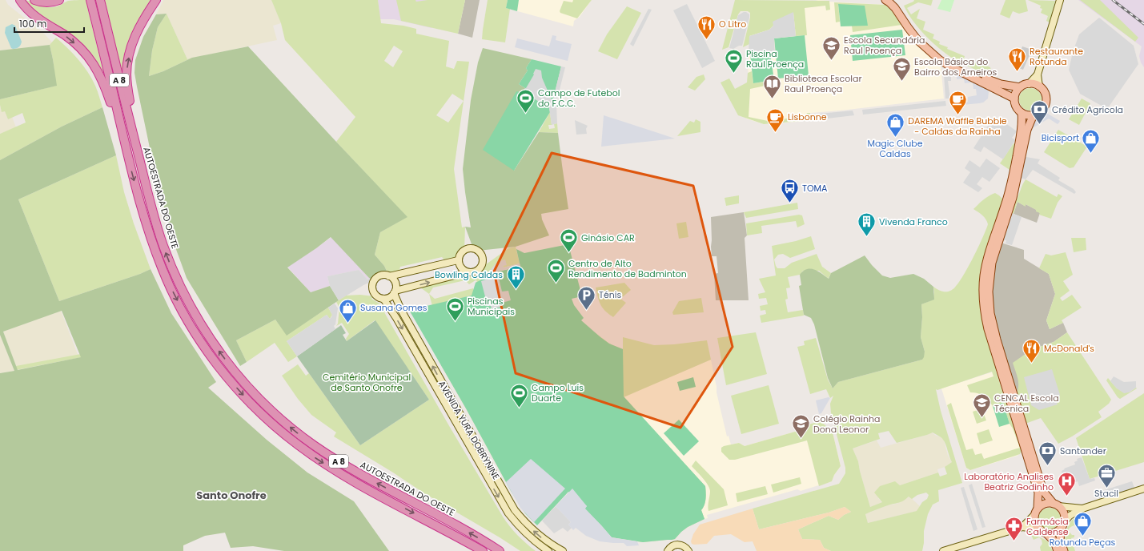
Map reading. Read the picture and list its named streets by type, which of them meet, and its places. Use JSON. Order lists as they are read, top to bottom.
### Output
{
  "streets": {
    "highway": ["A 8", "AUTOESTRADA DO OESTE"],
    "main road": ["AVENIDA YURA DOBRYNINE"]
  },
  "districts": ["Santo Onofre"],
  "parks": ["Cemitério Municipal de Santo Onofre"],
  "places": {
    "restaurant": ["O Litro", "Restaurante Rotunda", "McDonald's"],
    "school or university": [
      "Escola Secundária Raul Proença",
      "Escola Básica do Bairro dos Arneiros",
      "CENCAL Escola Técnica",
      "Colégio Rainha Dona Leonor"
    ],
    "sports": [
      "Piscina Raul Proença",
      "Campo de Futebol do F.C.C.",
      "Ginásio CAR",
      "Centro de Alto Rendimento de Badminton",
      "Piscinas Municipais",
      "Campo Luís Duarte"
    ],
    "library": ["Biblioteca Escolar Raul Proença"],
    "cafe": ["DAREMA Waffle Bubble - Caldas da Rainha", "Lisbonne"],
    "bank": ["Crédito Agrícola", "Santander"],
    "shop": [
      "Magic Clube Caldas",
      "Bicisport",
      "Susana Gomes",
      "Rotunda Peças"
    ],
    "bus stop": ["TOMA"],
    "building": ["Vivenda Franco", "Bowling Caldas"],
    "parking": ["Ténis"],
    "office": ["Stacil"],
    "hospital": ["Laboratório Analises Beatriz Godinho"],
    "pharmacy": ["Farmácia Caldense"]
  },
  "scale_bar": "100 m"
}
